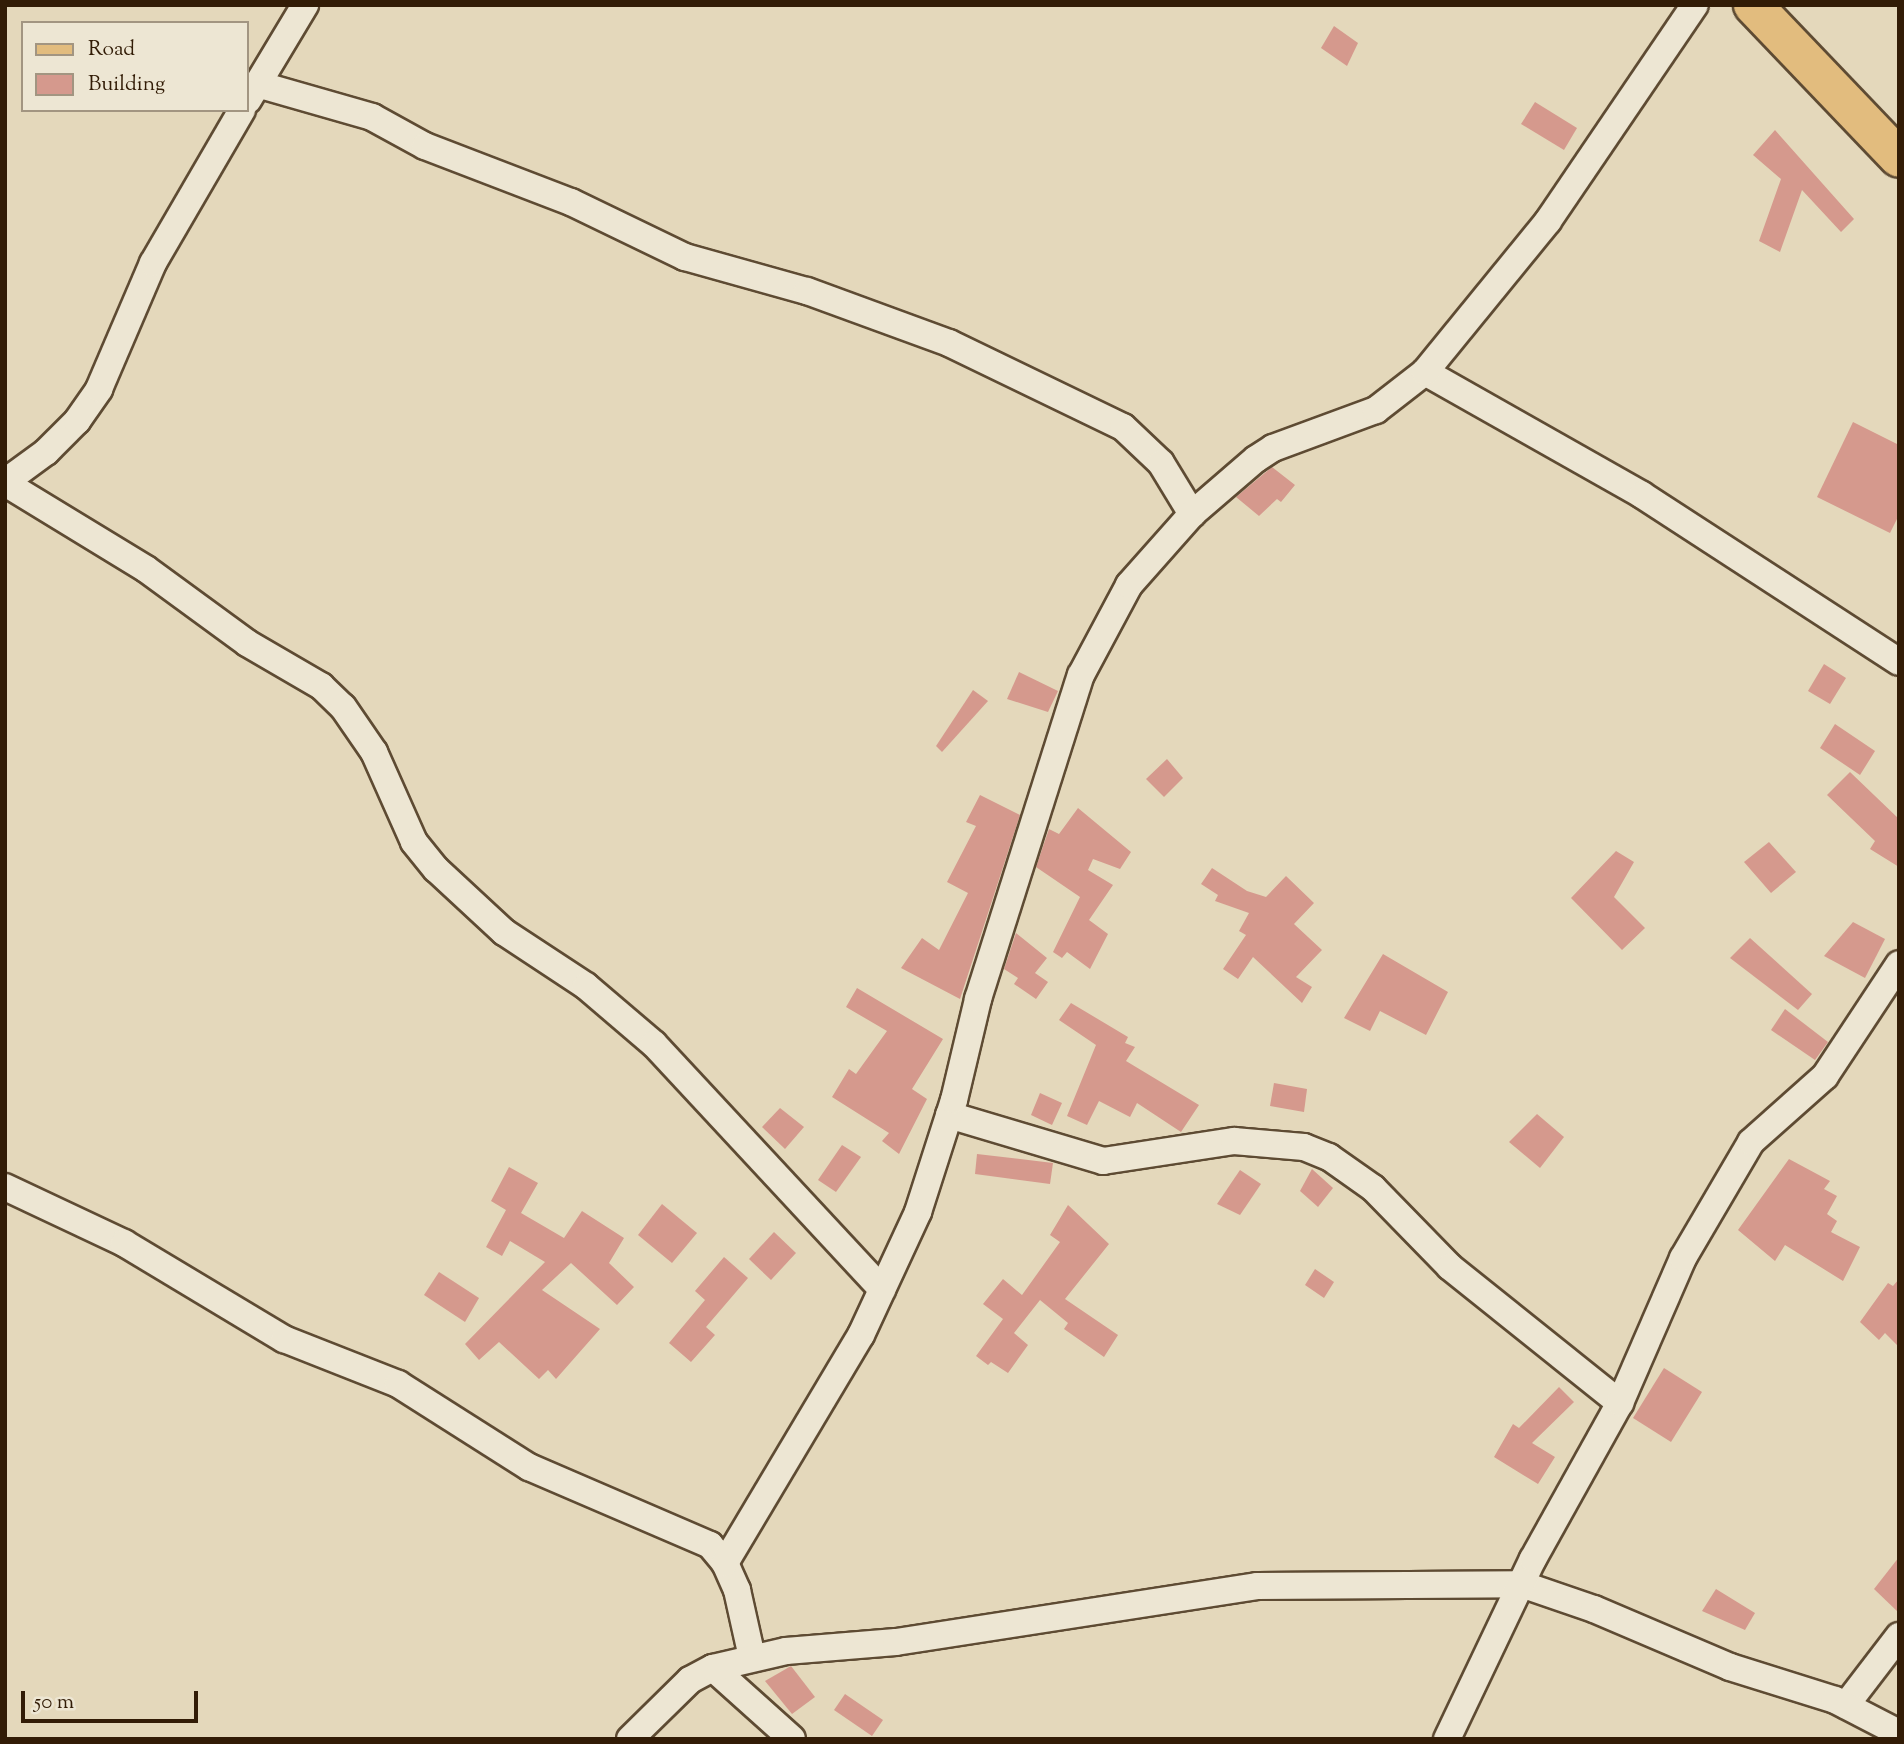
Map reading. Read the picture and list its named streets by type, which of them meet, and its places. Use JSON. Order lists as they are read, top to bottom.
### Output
{
  "legend": ["Road", "Building"],
  "scale_bar": "50 m"
}
